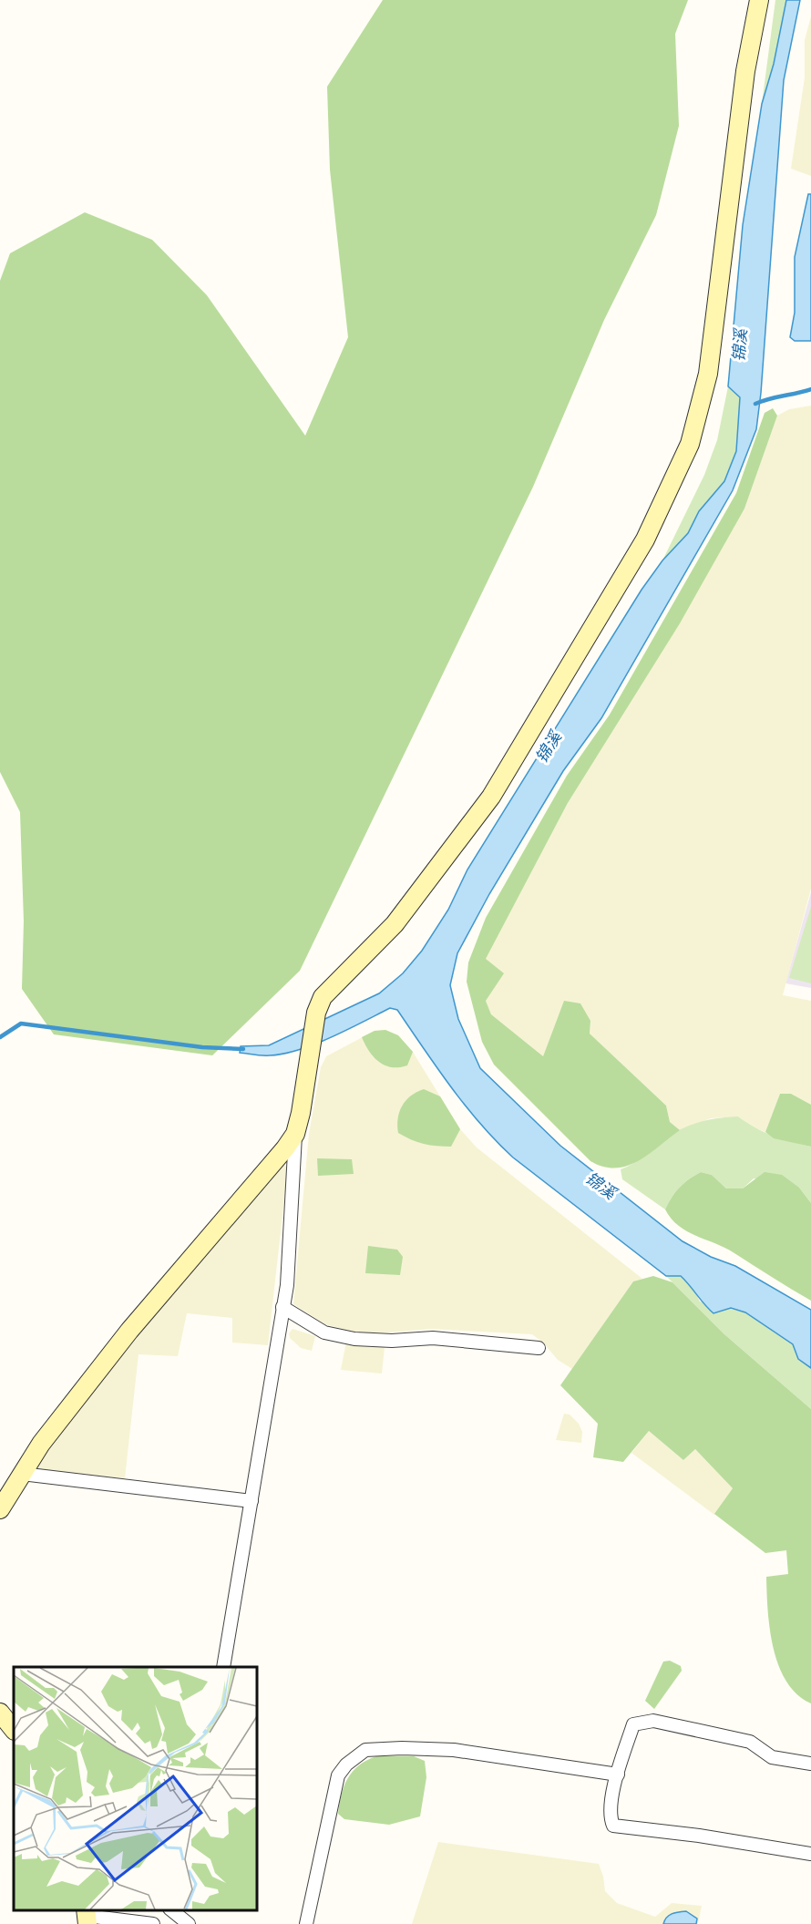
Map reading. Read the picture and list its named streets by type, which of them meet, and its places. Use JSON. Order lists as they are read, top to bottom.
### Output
{
  "water": ["锦溪"]
}
